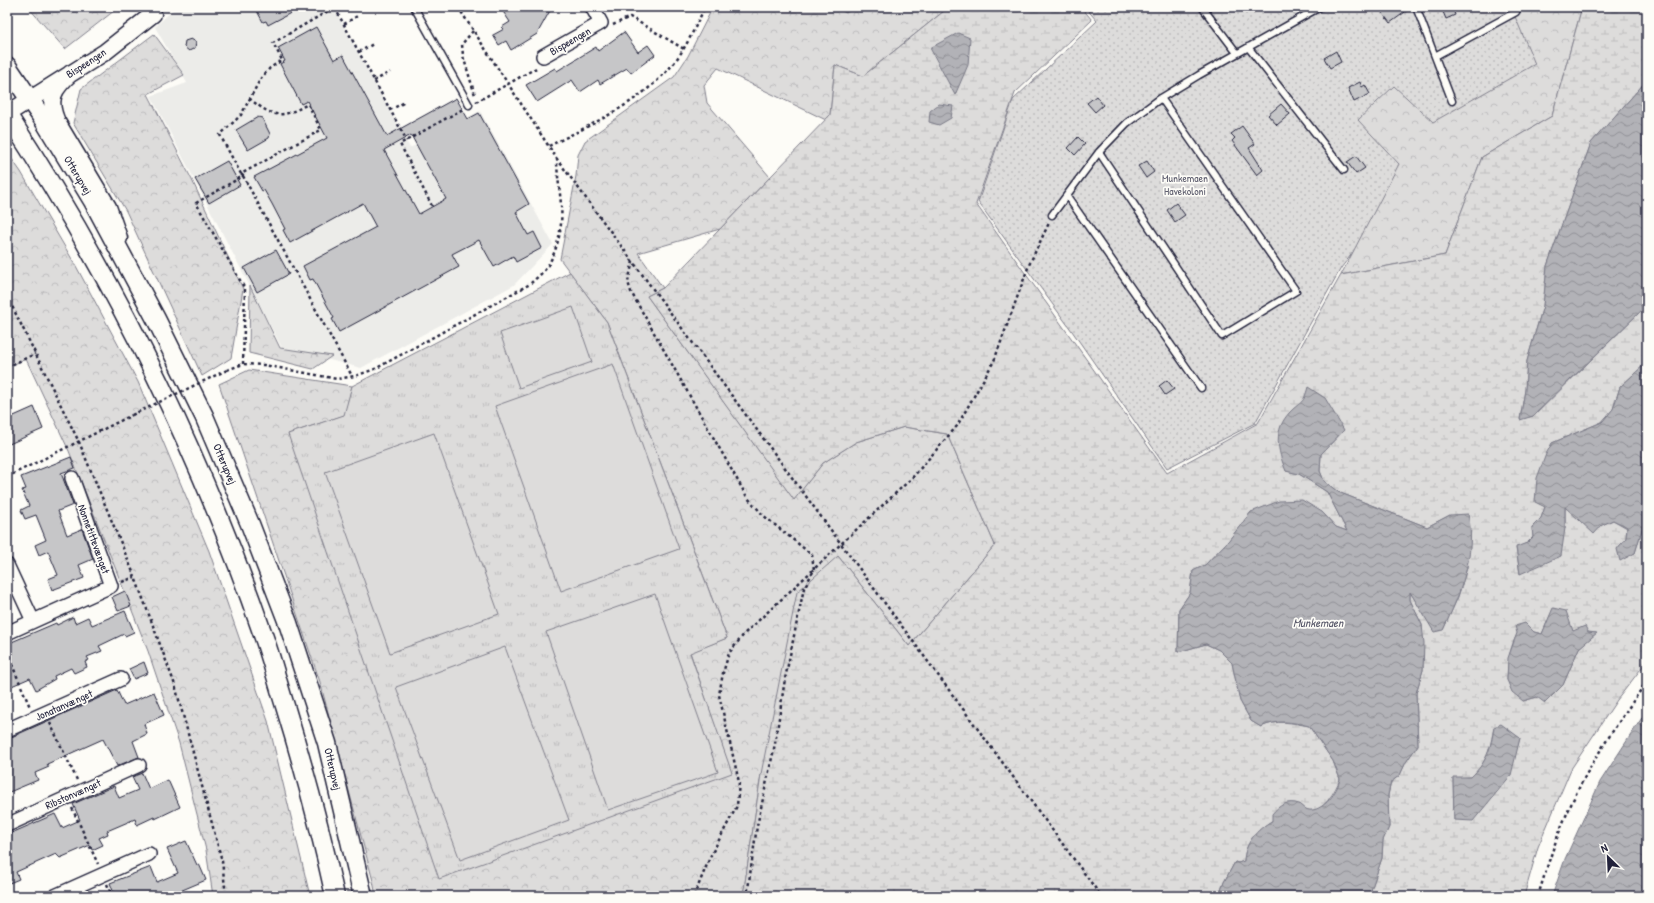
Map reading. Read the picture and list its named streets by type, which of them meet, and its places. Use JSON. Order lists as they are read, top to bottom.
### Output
{
  "streets": {
    "main road": ["Otterupvej"],
    "street": [
      "Bispeengen",
      "Nonnetittevænget",
      "Jonatanvænget",
      "Ribstonvænget"
    ]
  },
  "crossings": [
    ["Bispeengen", "Otterupvej"]
  ],
  "water": ["Munkemaen"],
  "parks": ["Munkemaen Havekoloni"],
  "north": "top left"
}
